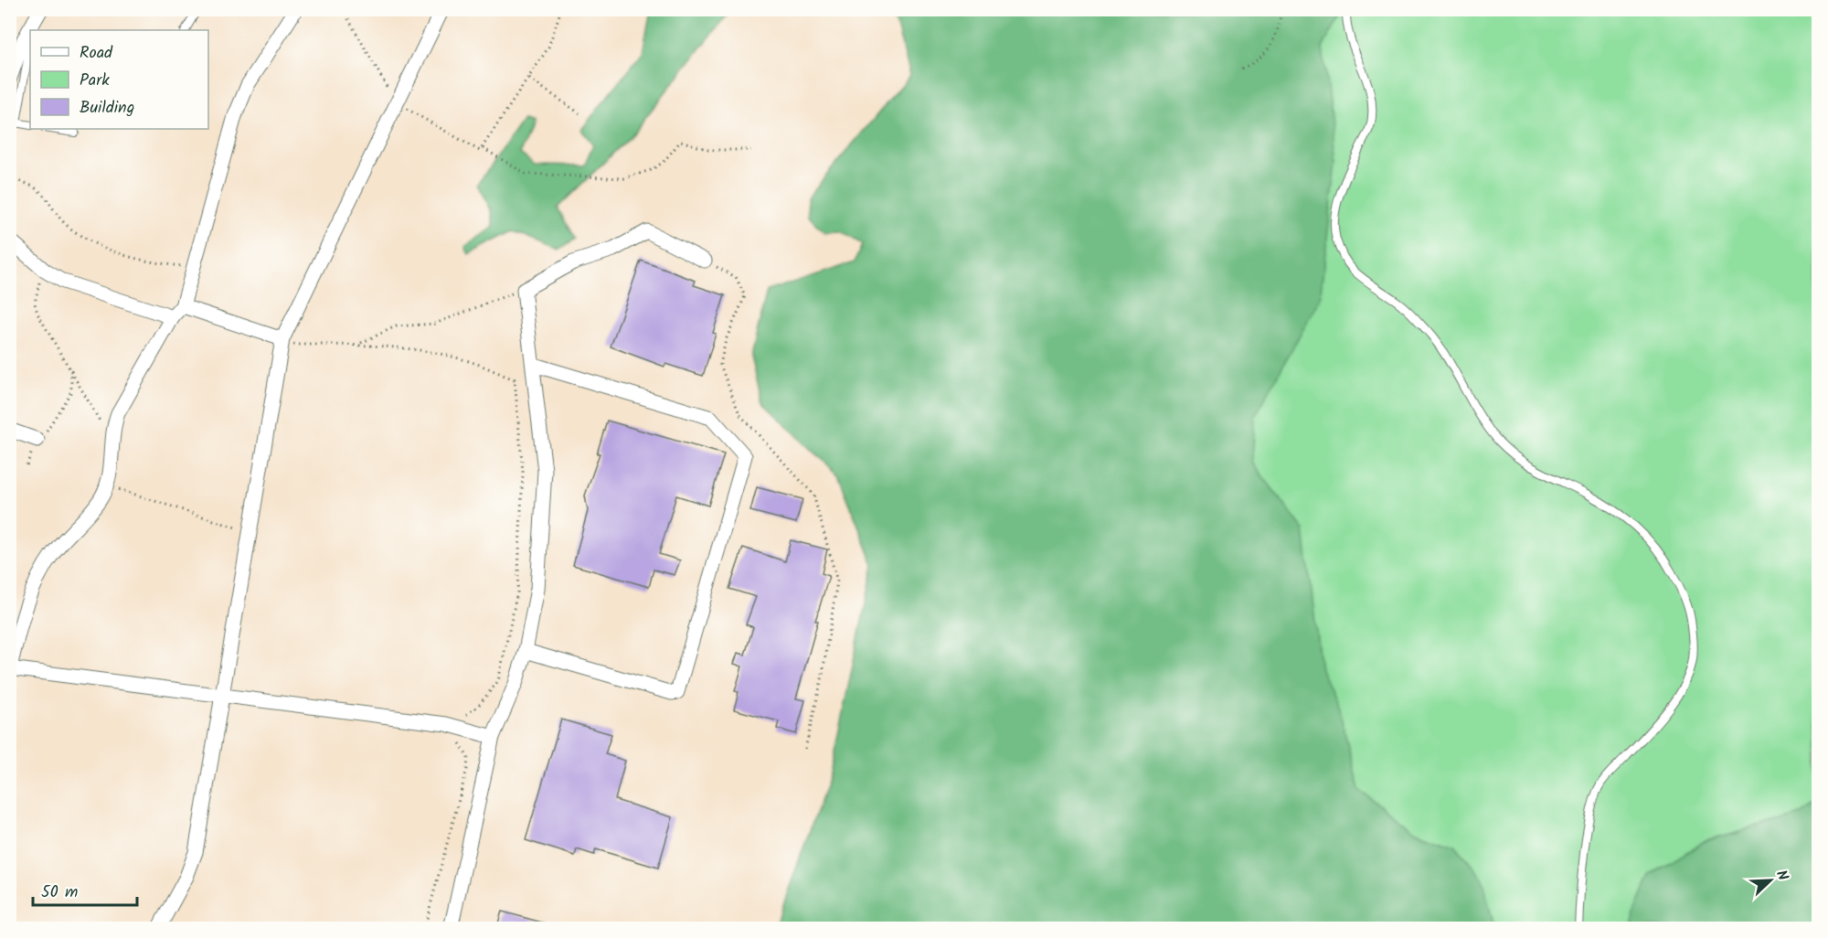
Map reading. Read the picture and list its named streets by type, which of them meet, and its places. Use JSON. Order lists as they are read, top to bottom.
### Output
{
  "legend": ["Road", "Park", "Building"],
  "scale_bar": "50 m",
  "north": "top right"
}
